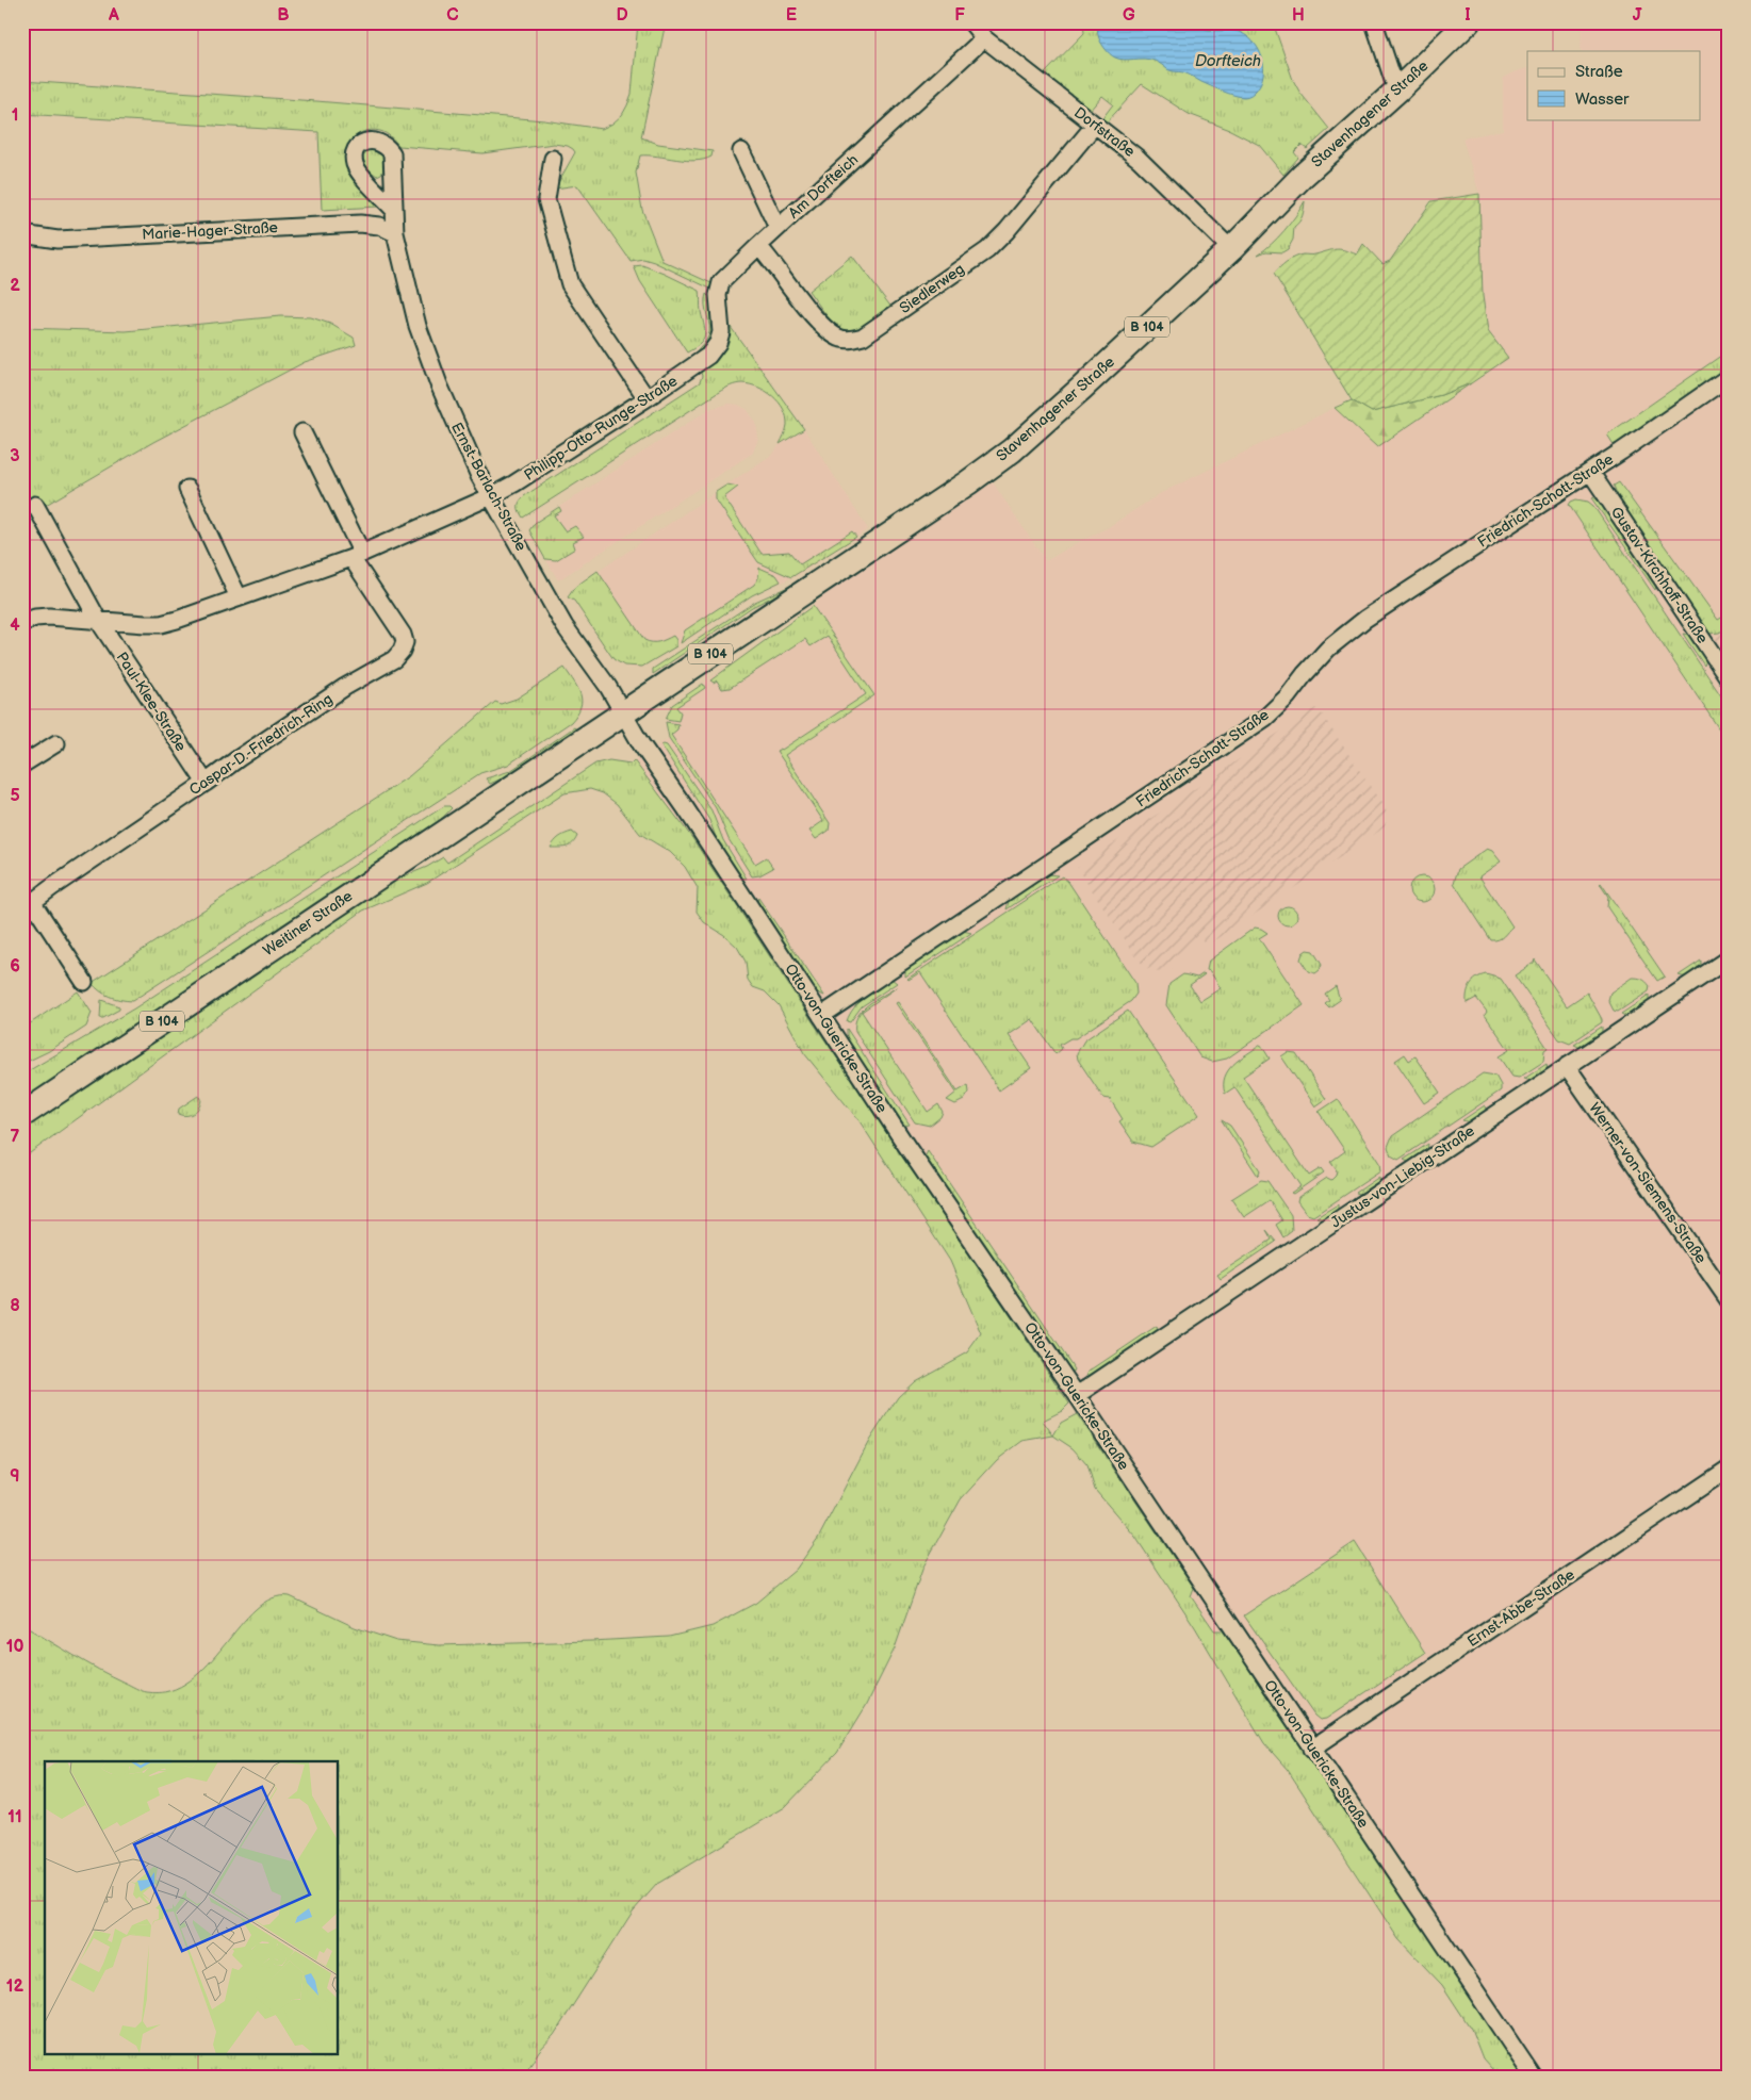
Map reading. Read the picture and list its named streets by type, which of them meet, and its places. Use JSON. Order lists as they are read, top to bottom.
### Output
{
  "streets": {
    "main road": ["Stavenhagener Straße", "B 104", "Weitiner Straße"],
    "street": [
      "Dorfstraße",
      "Am Dorfteich",
      "Marie-Hager-Straße",
      "Siedlerweg",
      "Philipp-Otto-Runge-Straße",
      "Ernst-Barlach-Straße",
      "Friedrich-Schott-Straße",
      "Gustav-Kirchhoff-Straße",
      "Paul-Klee-Straße",
      "Caspar-D.-Friedrich-Ring",
      "Otto-von-Guericke-Straße",
      "Justus-von-Liebig-Straße",
      "Werner-von-Siemens-Straße",
      "Ernst-Abbe-Straße"
    ]
  },
  "crossings": [
    ["Stavenhagener Straße", "Dorfstraße"],
    ["Stavenhagener Straße", "Ernst-Barlach-Straße"],
    ["Stavenhagener Straße", "Weitiner Straße"],
    ["Stavenhagener Straße", "Otto-von-Guericke-Straße"],
    ["Dorfstraße", "Am Dorfteich"],
    ["Dorfstraße", "Siedlerweg"],
    ["Am Dorfteich", "Siedlerweg"],
    ["Am Dorfteich", "Philipp-Otto-Runge-Straße"],
    ["Marie-Hager-Straße", "Ernst-Barlach-Straße"],
    ["Philipp-Otto-Runge-Straße", "Ernst-Barlach-Straße"],
    ["Ernst-Barlach-Straße", "Otto-von-Guericke-Straße"],
    ["Friedrich-Schott-Straße", "Gustav-Kirchhoff-Straße"],
    ["Friedrich-Schott-Straße", "Otto-von-Guericke-Straße"],
    ["Paul-Klee-Straße", "Caspar-D.-Friedrich-Ring"],
    ["Otto-von-Guericke-Straße", "Justus-von-Liebig-Straße"],
    ["Otto-von-Guericke-Straße", "Ernst-Abbe-Straße"],
    ["Justus-von-Liebig-Straße", "Werner-von-Siemens-Straße"]
  ],
  "water": ["Dorfteich"],
  "legend": ["Straße", "Wasser"],
  "grid": {
    "columns": [
      "A",
      "B",
      "C",
      "D",
      "E",
      "F",
      "G",
      "H",
      "I",
      "J"
    ],
    "rows": [
      "1",
      "2",
      "3",
      "4",
      "5",
      "6",
      "7",
      "8",
      "9",
      "10",
      "11",
      "12"
    ]
  }
}
